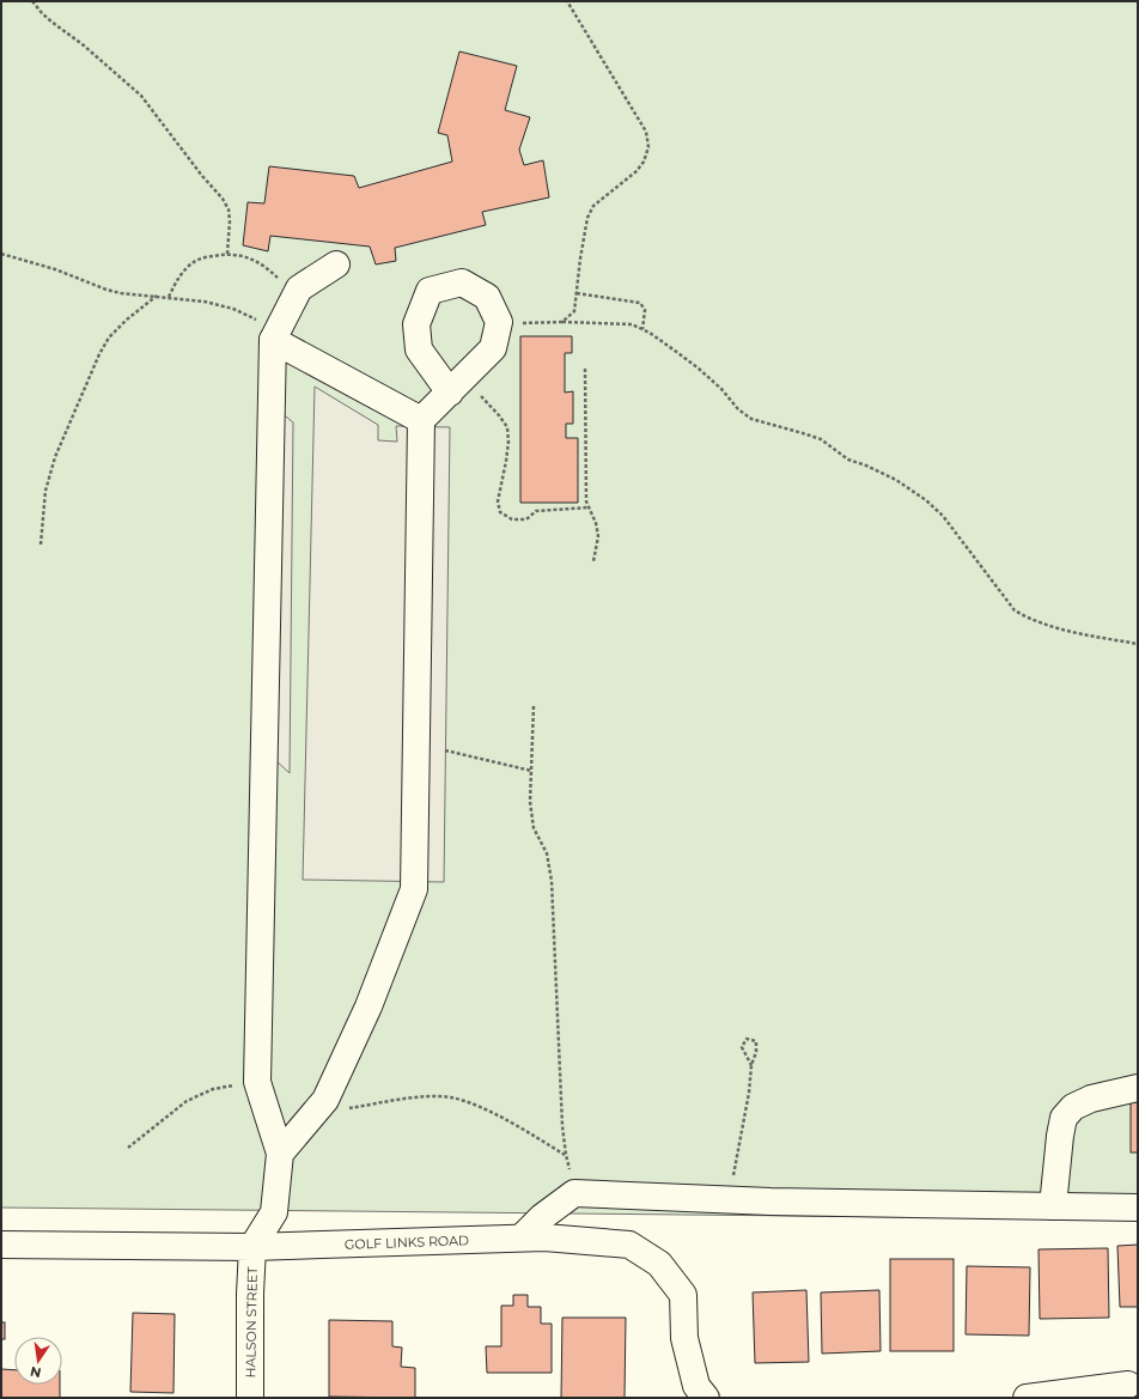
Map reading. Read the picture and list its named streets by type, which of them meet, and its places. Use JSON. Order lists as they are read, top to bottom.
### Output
{
  "streets": {
    "street": ["GOLF LINKS ROAD", "HALSON STREET"]
  },
  "crossings": [
    ["GOLF LINKS ROAD", "HALSON STREET"]
  ],
  "north": "bottom"
}
